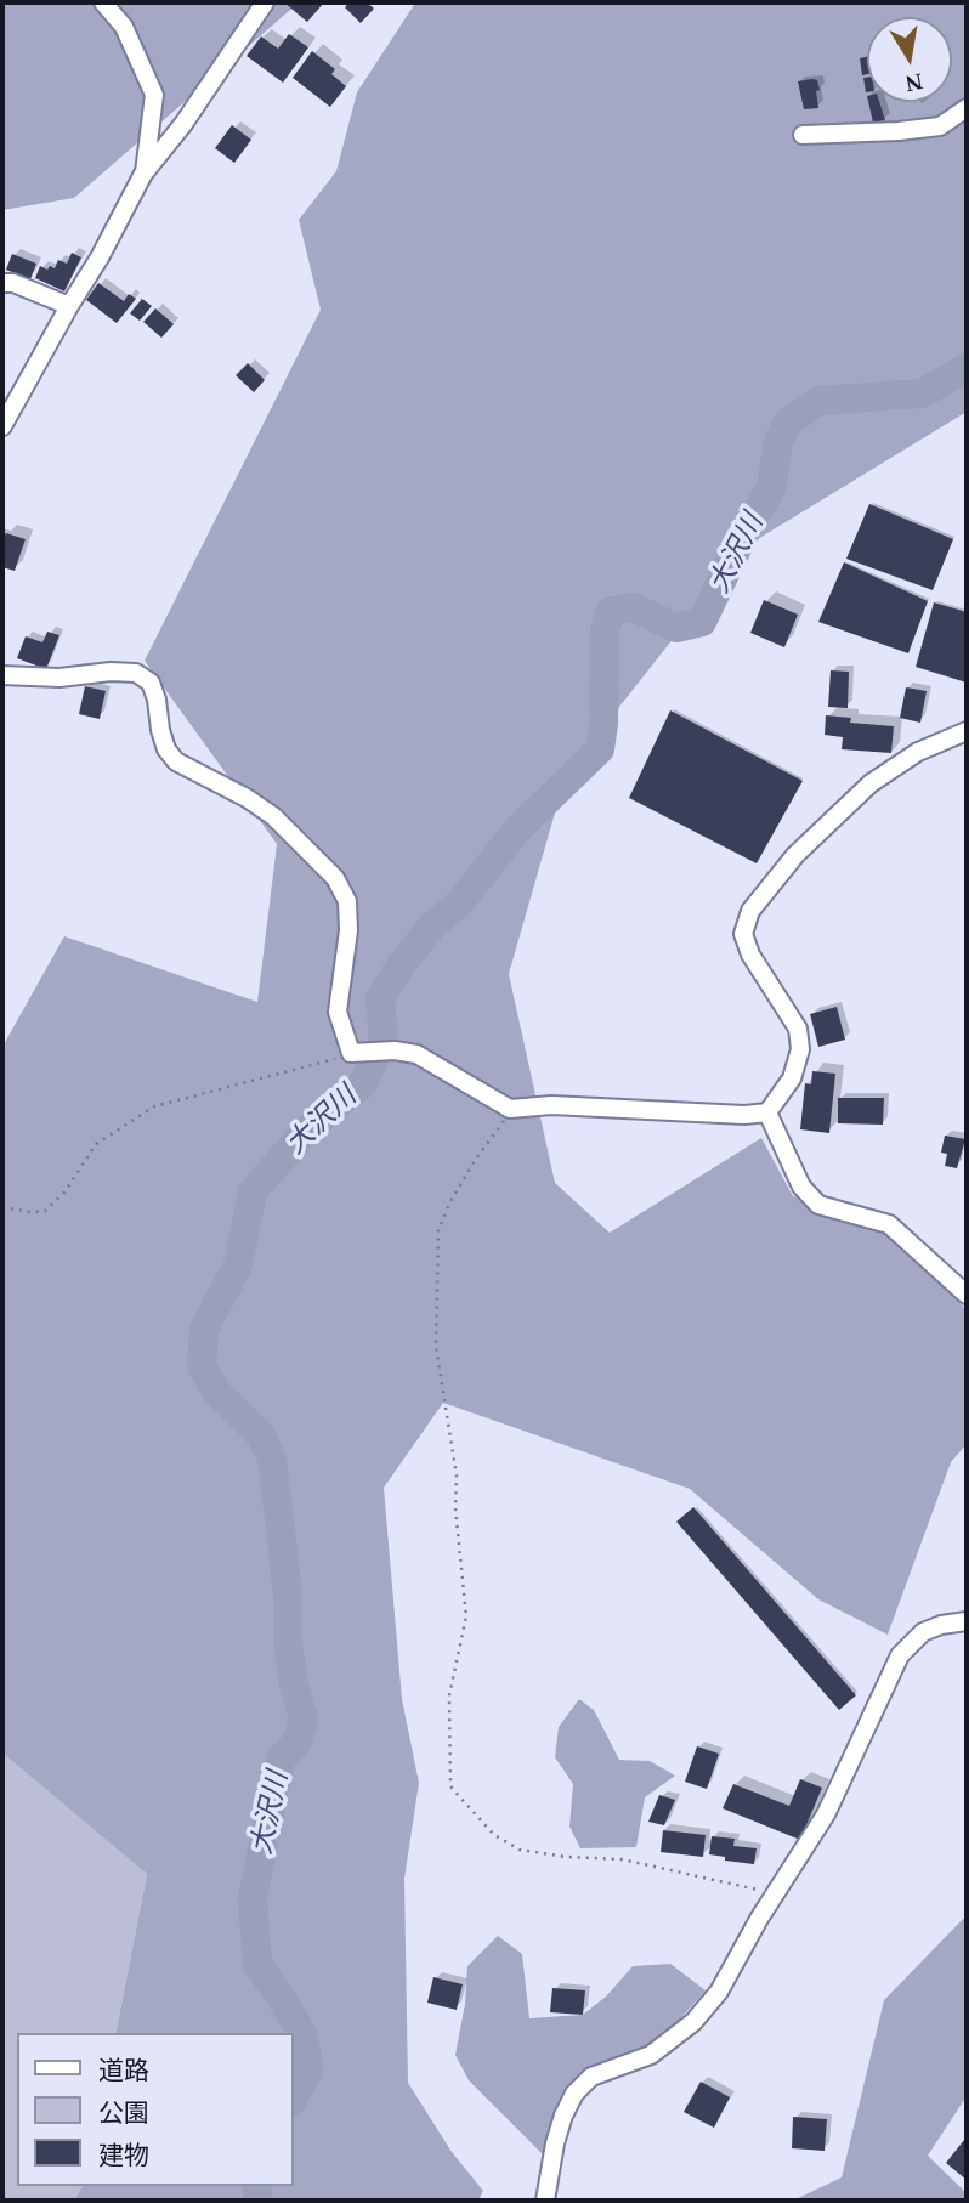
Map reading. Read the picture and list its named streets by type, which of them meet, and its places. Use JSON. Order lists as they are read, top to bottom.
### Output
{
  "water": ["大沢川"],
  "legend": ["道路", "公園", "建物"],
  "north": "bottom"
}
